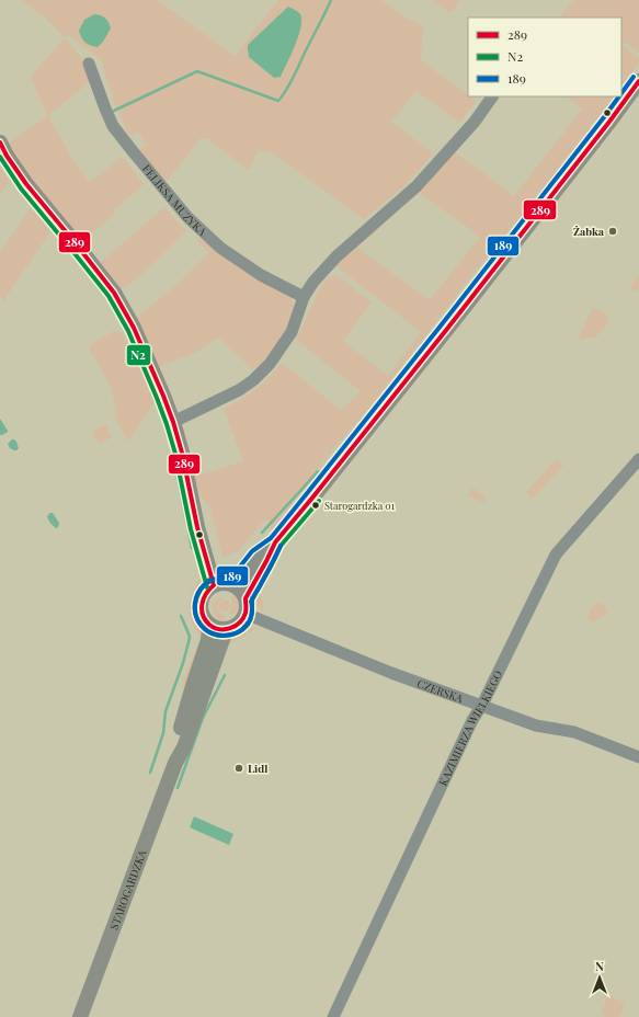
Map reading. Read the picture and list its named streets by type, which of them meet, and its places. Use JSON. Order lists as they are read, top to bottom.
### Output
{
  "streets": {
    "main road": ["STAROGARDZKA"],
    "street": ["FELIKSA MUZYKA", "CZERSKA", "KAZIMIERZA WIELKIEGO"]
  },
  "crossings": [
    ["CZERSKA", "KAZIMIERZA WIELKIEGO"],
    ["CZERSKA", "STAROGARDZKA"]
  ],
  "places": ["Żabka", "Starogardzka 01", "Lidl"],
  "lines": ["transit line 189", "transit line 289", "transit line N2"],
  "legend": ["289", "N2", "189"],
  "north": "top"
}
